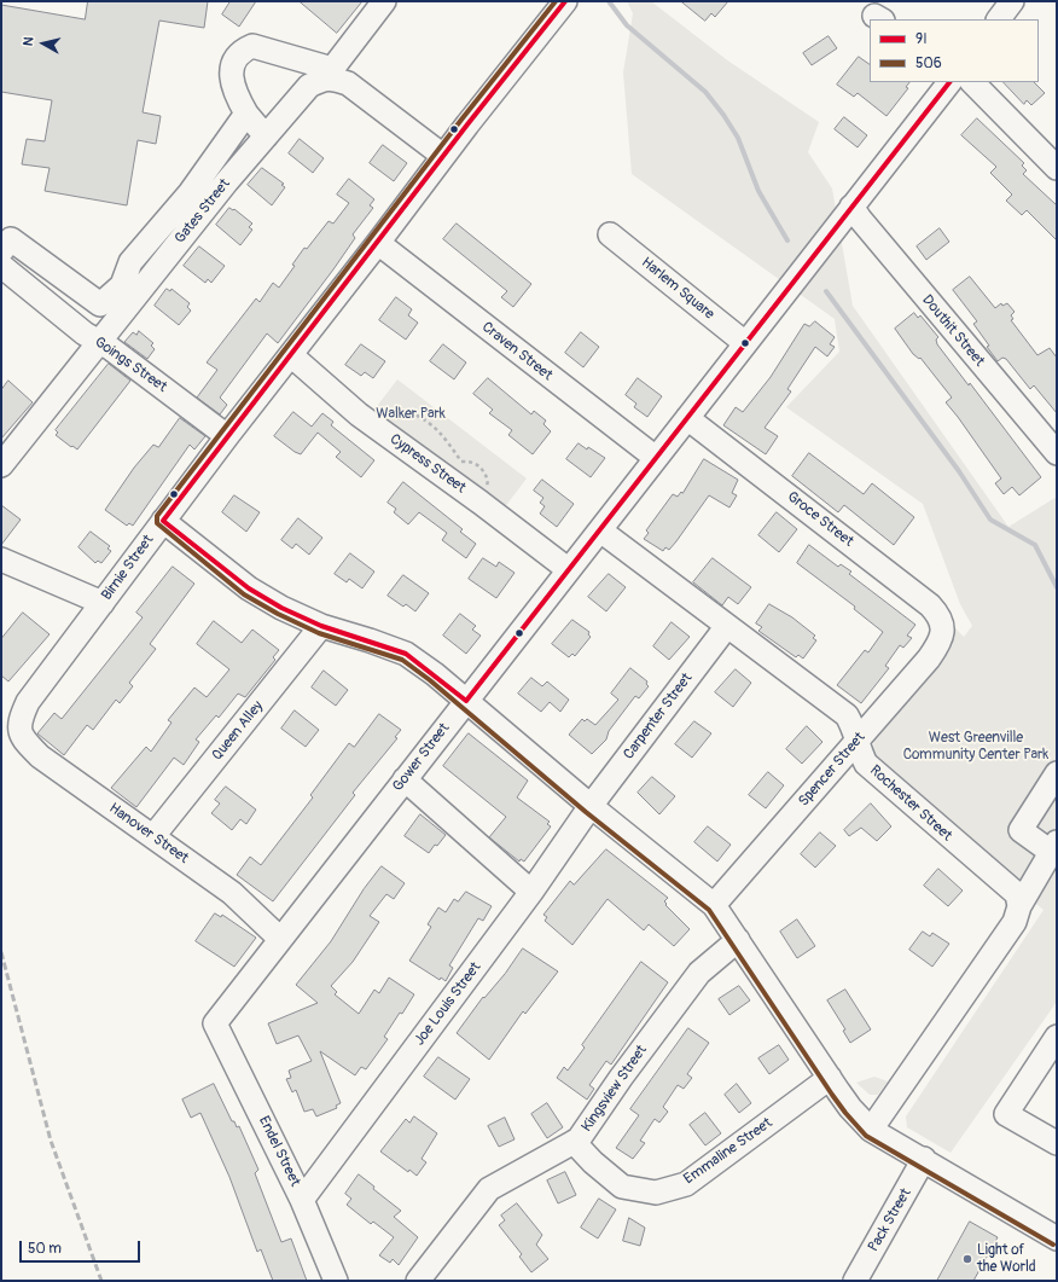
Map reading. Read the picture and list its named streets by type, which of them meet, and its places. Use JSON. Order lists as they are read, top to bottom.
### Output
{
  "streets": {
    "street": [
      "Gates Street",
      "Harlem Square",
      "Douthit Street",
      "Craven Street",
      "Goings Street",
      "Cypress Street",
      "Groce Street",
      "Birnie Street",
      "Carpenter Street",
      "Queen Alley",
      "Gower Street",
      "Spencer Street",
      "Rochester Street",
      "Hanover Street",
      "Joe Louis Street",
      "Kingsview Street",
      "Endel Street",
      "Emmaline Street",
      "Pack Street"
    ]
  },
  "crossings": [
    ["Gates Street", "Goings Street"],
    ["Harlem Square", "Gower Street"],
    ["Douthit Street", "Gower Street"],
    ["Craven Street", "Birnie Street"],
    ["Craven Street", "Gower Street"],
    ["Goings Street", "Birnie Street"],
    ["Cypress Street", "Birnie Street"],
    ["Cypress Street", "Gower Street"],
    ["Groce Street", "Gower Street"],
    ["Groce Street", "Spencer Street"],
    ["Birnie Street", "Hanover Street"],
    ["Carpenter Street", "Rochester Street"],
    ["Carpenter Street", "Joe Louis Street"],
    ["Queen Alley", "Hanover Street"],
    ["Gower Street", "Rochester Street"],
    ["Gower Street", "Hanover Street"],
    ["Gower Street", "Endel Street"],
    ["Spencer Street", "Rochester Street"],
    ["Joe Louis Street", "Endel Street"],
    ["Kingsview Street", "Emmaline Street"]
  ],
  "parks": ["Walker Park", "West Greenville Community Center Park"],
  "places": ["Light of the World"],
  "lines": ["transit line 9I", "transit line 506"],
  "legend": ["9I", "506"],
  "scale_bar": "50 m",
  "north": "left"
}
